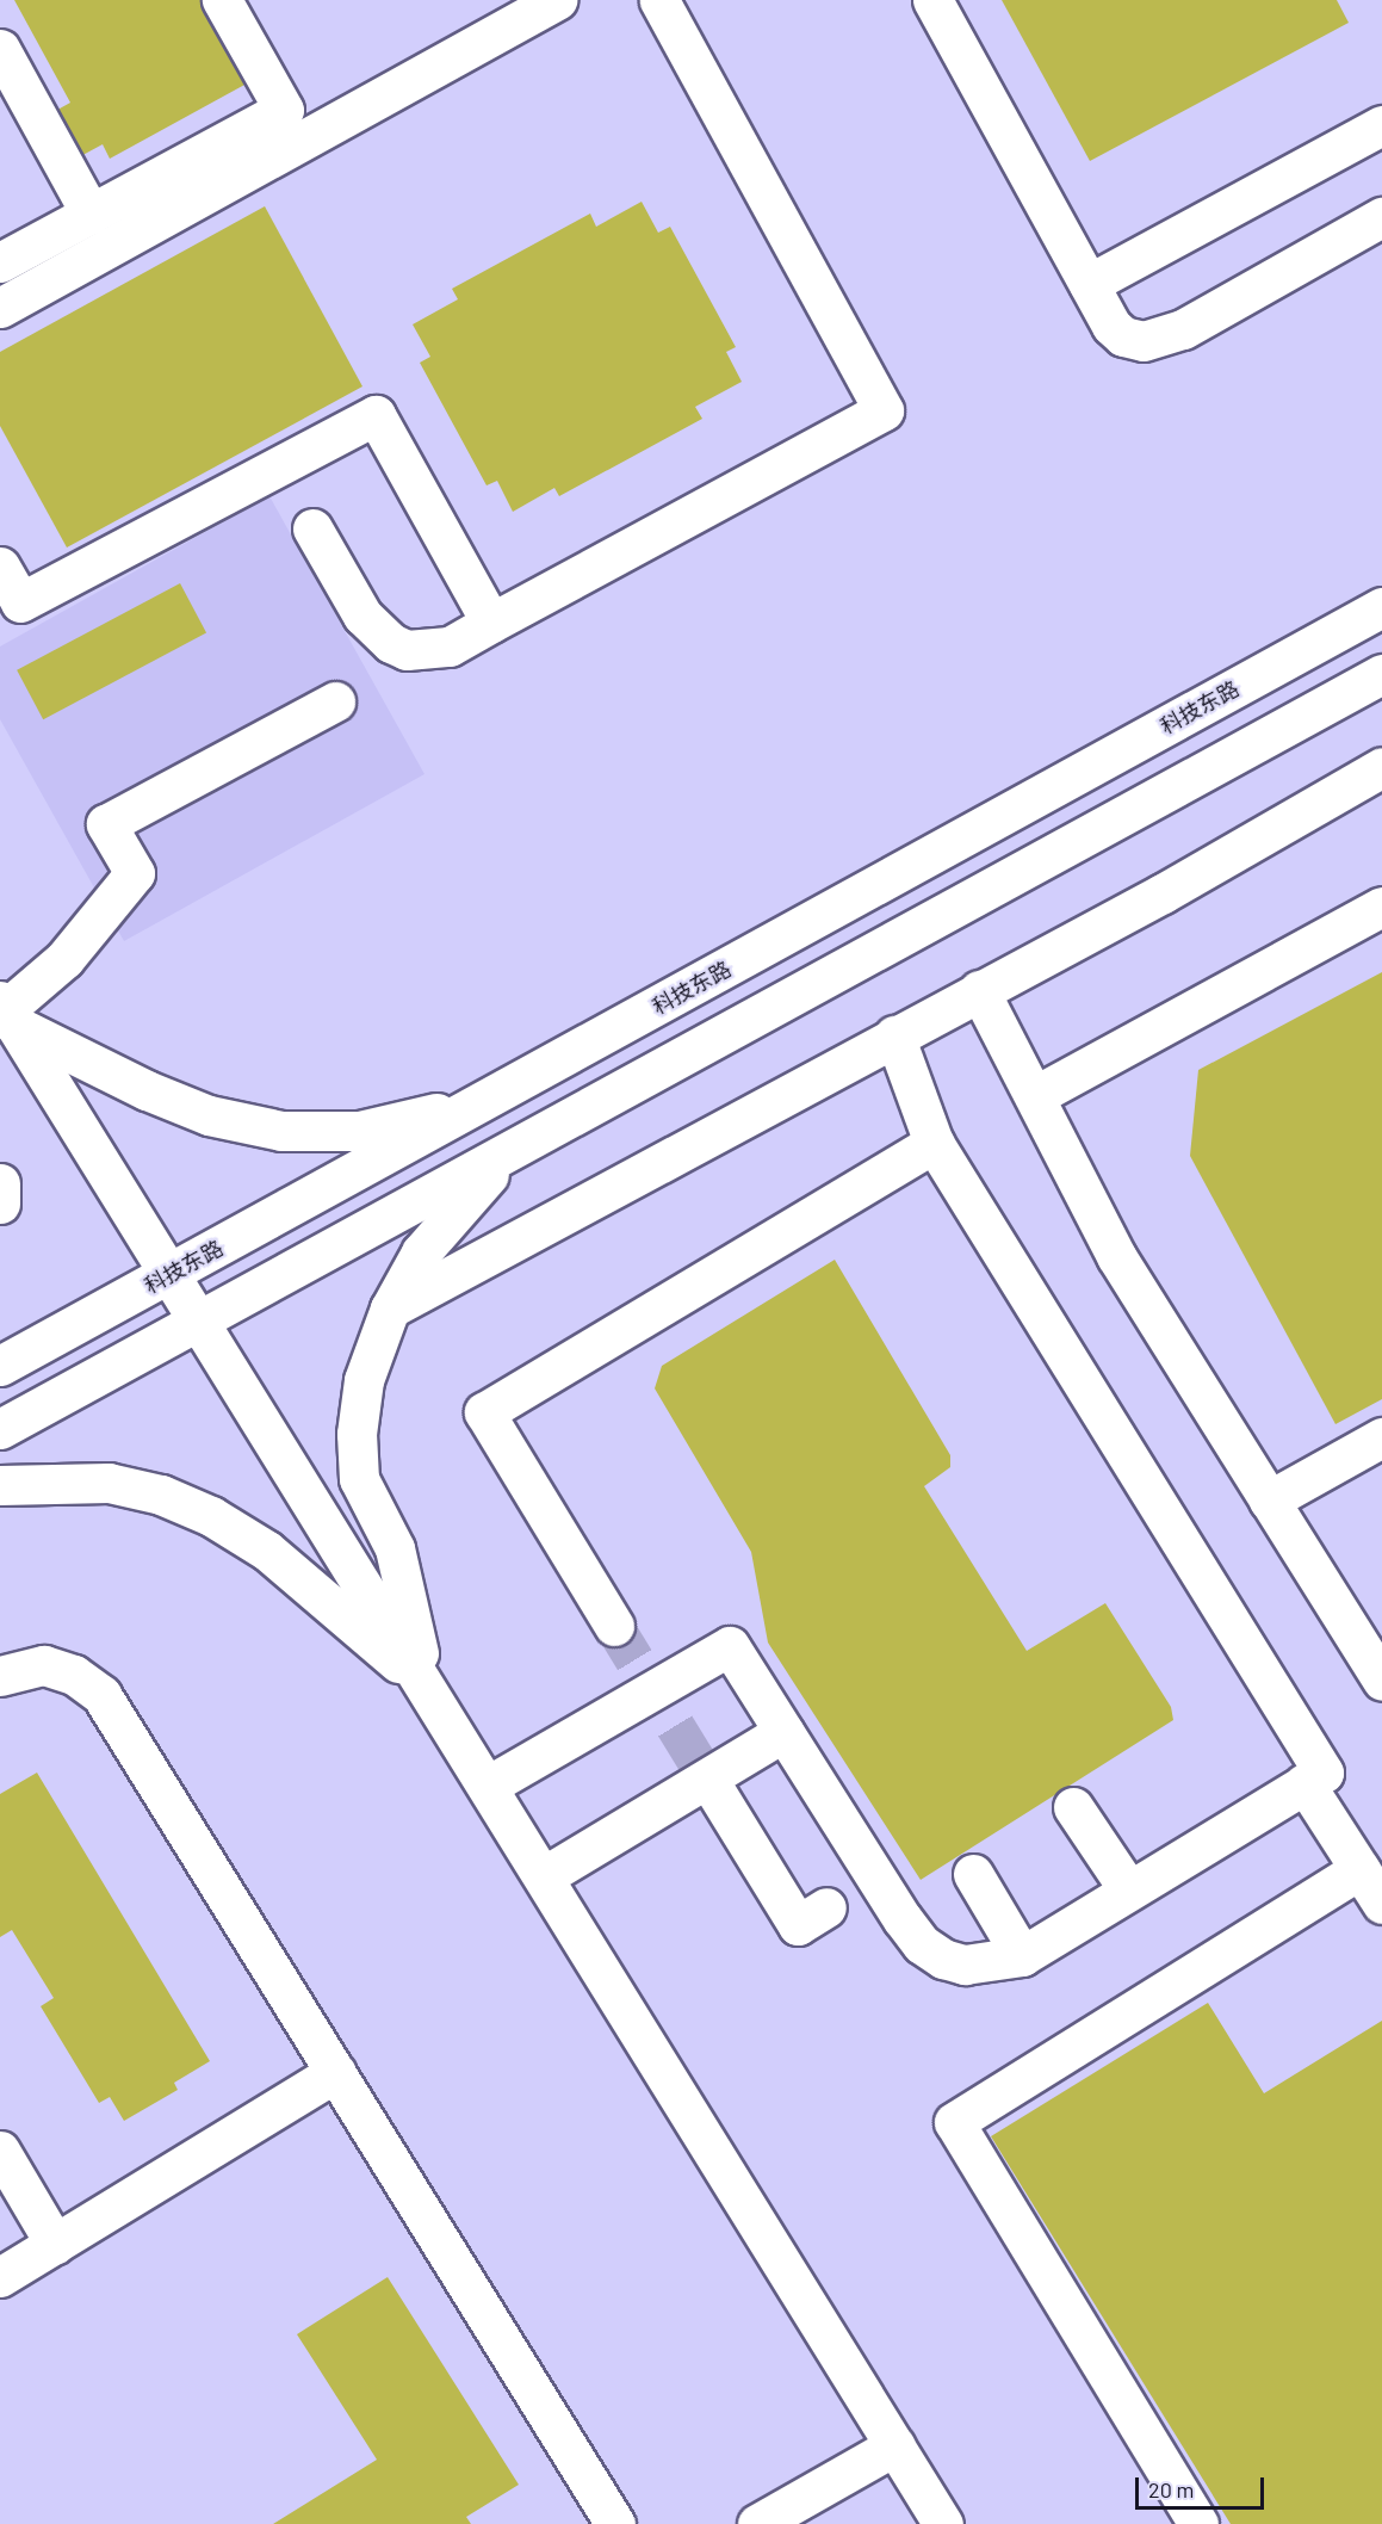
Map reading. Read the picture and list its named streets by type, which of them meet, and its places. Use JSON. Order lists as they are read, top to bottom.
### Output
{
  "streets": {
    "main road": ["科技东路"]
  },
  "scale_bar": "20 m"
}
